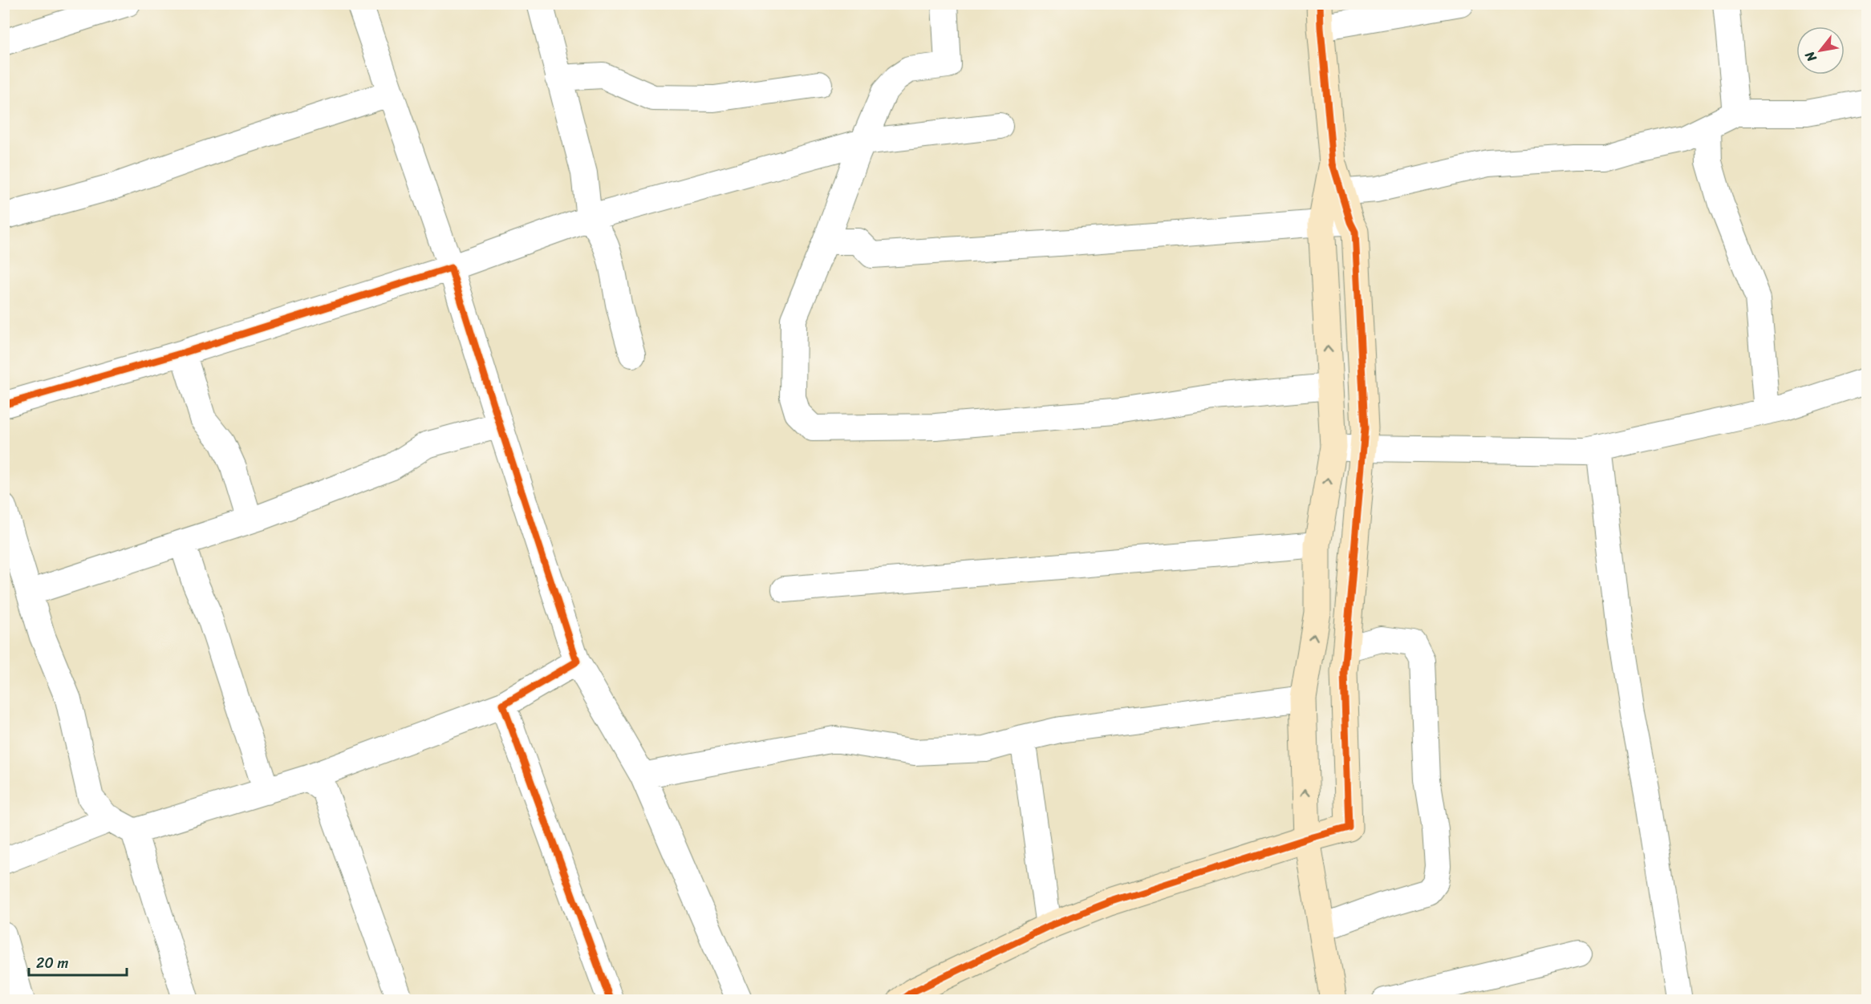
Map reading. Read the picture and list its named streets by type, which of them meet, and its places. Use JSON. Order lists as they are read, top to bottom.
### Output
{
  "scale_bar": "20 m",
  "north": "bottom left"
}
